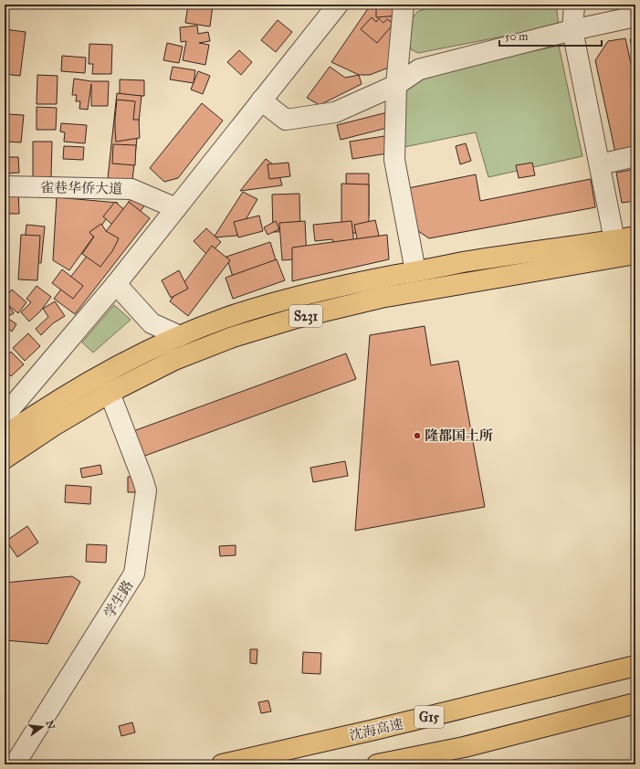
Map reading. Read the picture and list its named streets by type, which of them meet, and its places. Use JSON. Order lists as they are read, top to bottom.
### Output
{
  "streets": {
    "main road": ["S231", "G15", "沈海高速"],
    "street": ["雀巷华侨大道", "学生路"]
  },
  "crossings": [
    ["S231", "学生路"]
  ],
  "places": ["隆都国土所"],
  "scale_bar": "50 m",
  "north": "right"
}
